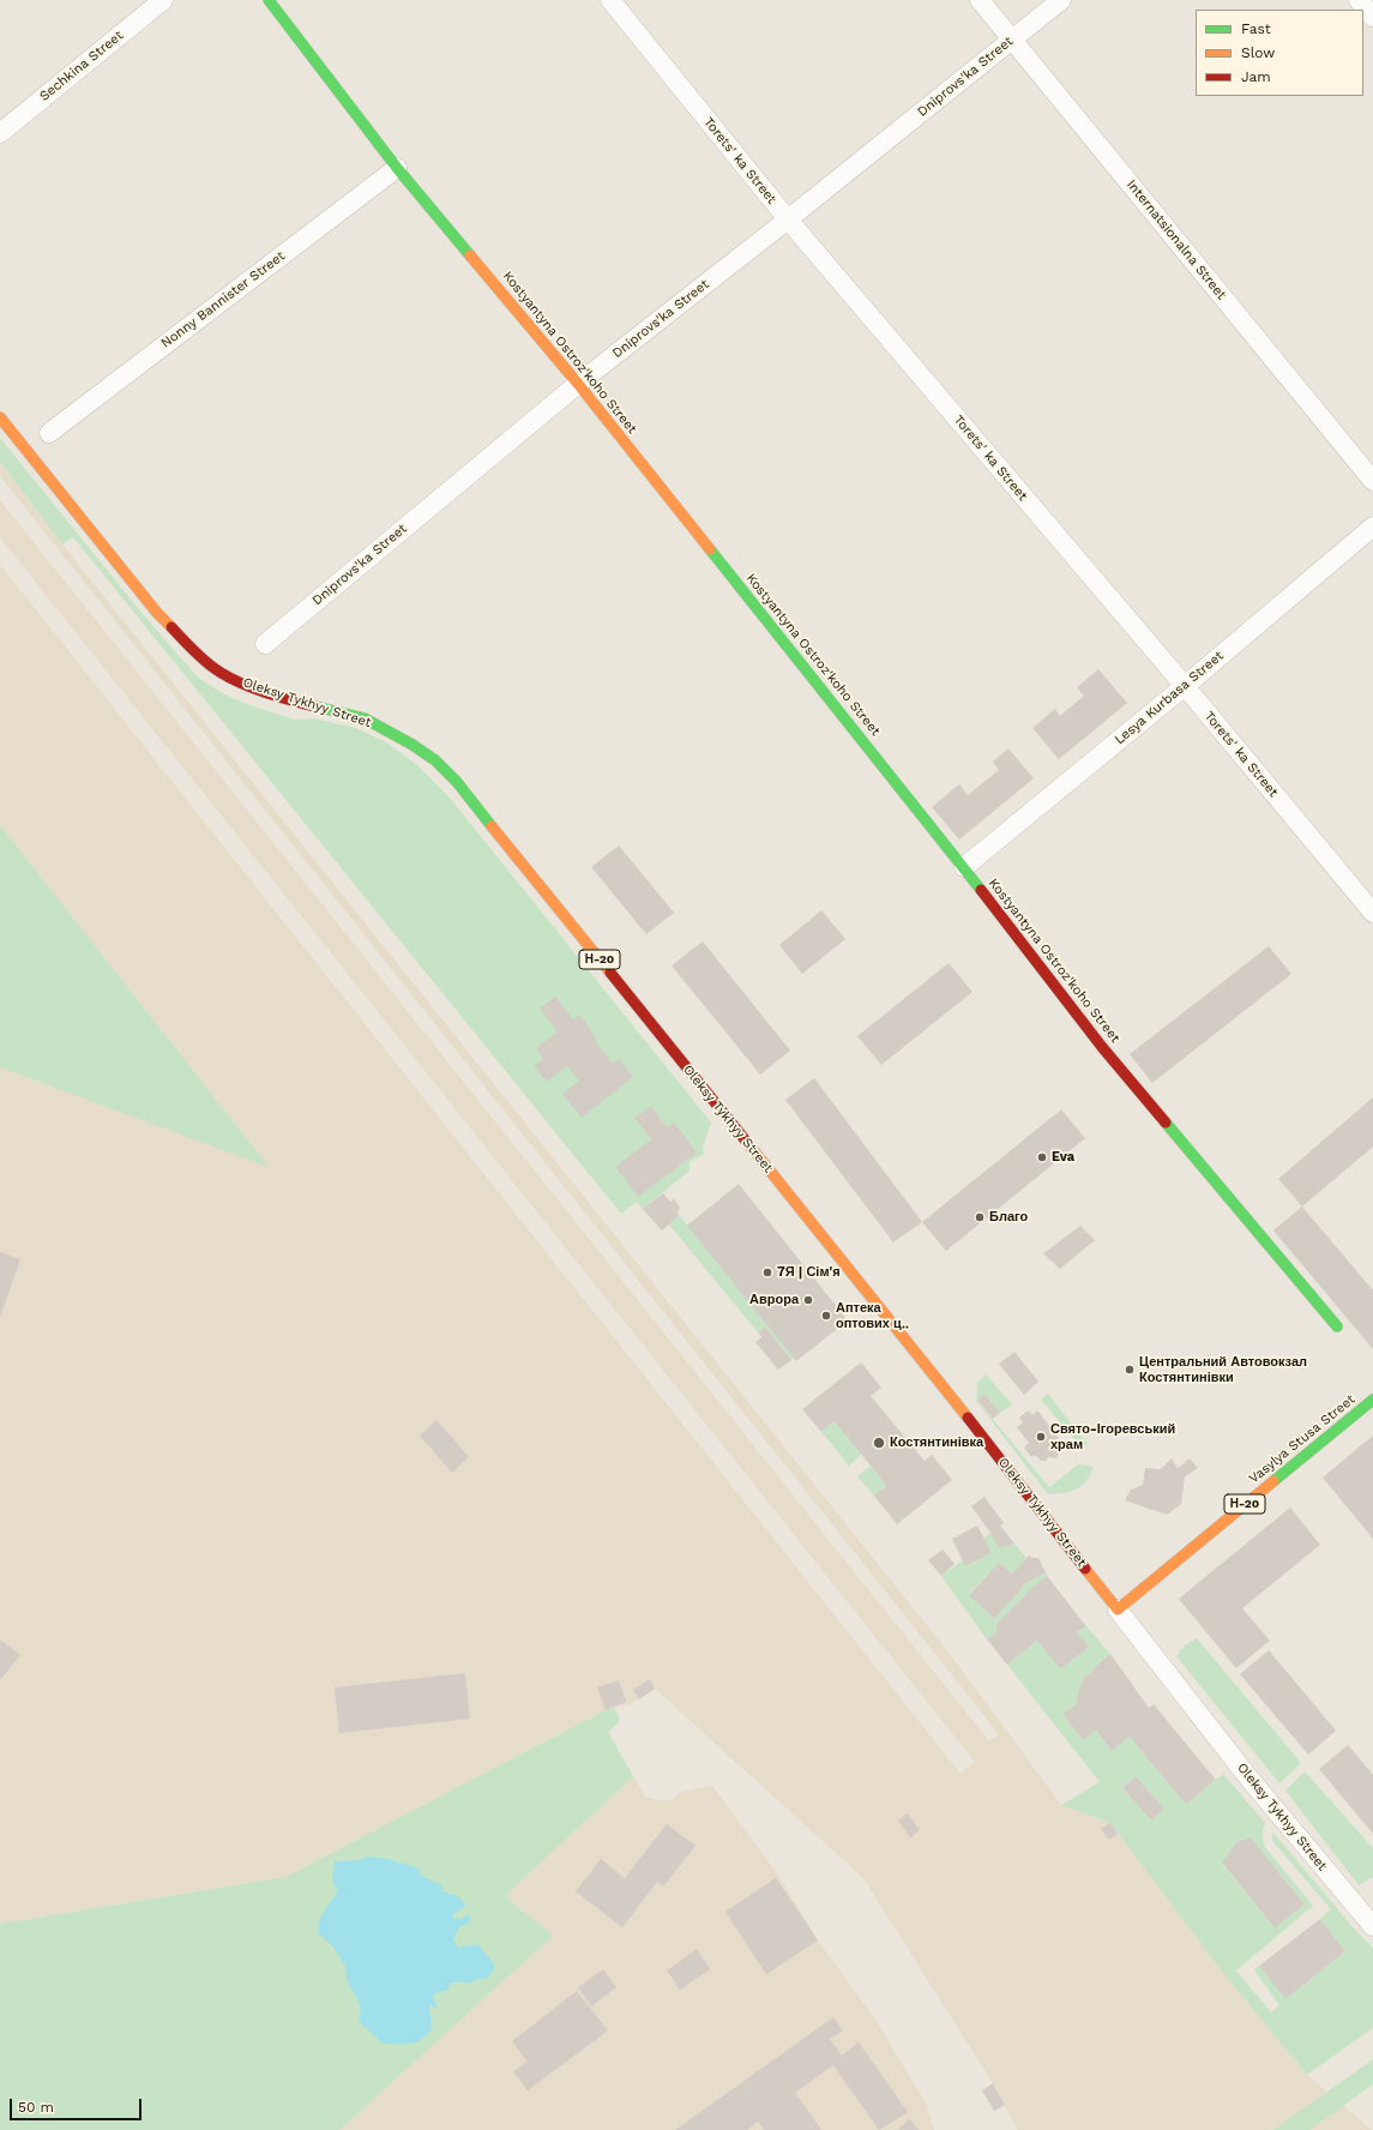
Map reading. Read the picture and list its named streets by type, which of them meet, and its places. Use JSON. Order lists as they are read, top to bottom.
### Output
{
  "streets": {
    "main road": [
      "Kostyantyna Ostroz'koho Street",
      "Oleksy Tykhyy Street",
      "Н-20",
      "Vasylya Stusa Street"
    ],
    "street": [
      "Sechkina Street",
      "Dniprovs'ka Street",
      "Toretsʹka Street",
      "Internatsionalna Street",
      "Nonny Bannister Street",
      "Lesya Kurbasa Street"
    ]
  },
  "crossings": [
    ["Dniprovs'ka Street", "Toretsʹka Street"],
    ["Dniprovs'ka Street", "Internatsionalna Street"],
    ["Dniprovs'ka Street", "Kostyantyna Ostroz'koho Street"],
    ["Toretsʹka Street", "Lesya Kurbasa Street"],
    ["Nonny Bannister Street", "Kostyantyna Ostroz'koho Street"],
    ["Kostyantyna Ostroz'koho Street", "Lesya Kurbasa Street"],
    ["Oleksy Tykhyy Street", "Vasylya Stusa Street"]
  ],
  "places": [
    "Eva",
    "Благо",
    "7Я | Сім'я",
    "Аврора",
    "Аптека оптових ц‥",
    "Центральний Автовокзал Костянтинівки",
    "Свято-Ігоревський храм",
    "Костянтинівка"
  ],
  "legend": ["Fast", "Slow", "Jam"],
  "scale_bar": "50 m"
}
